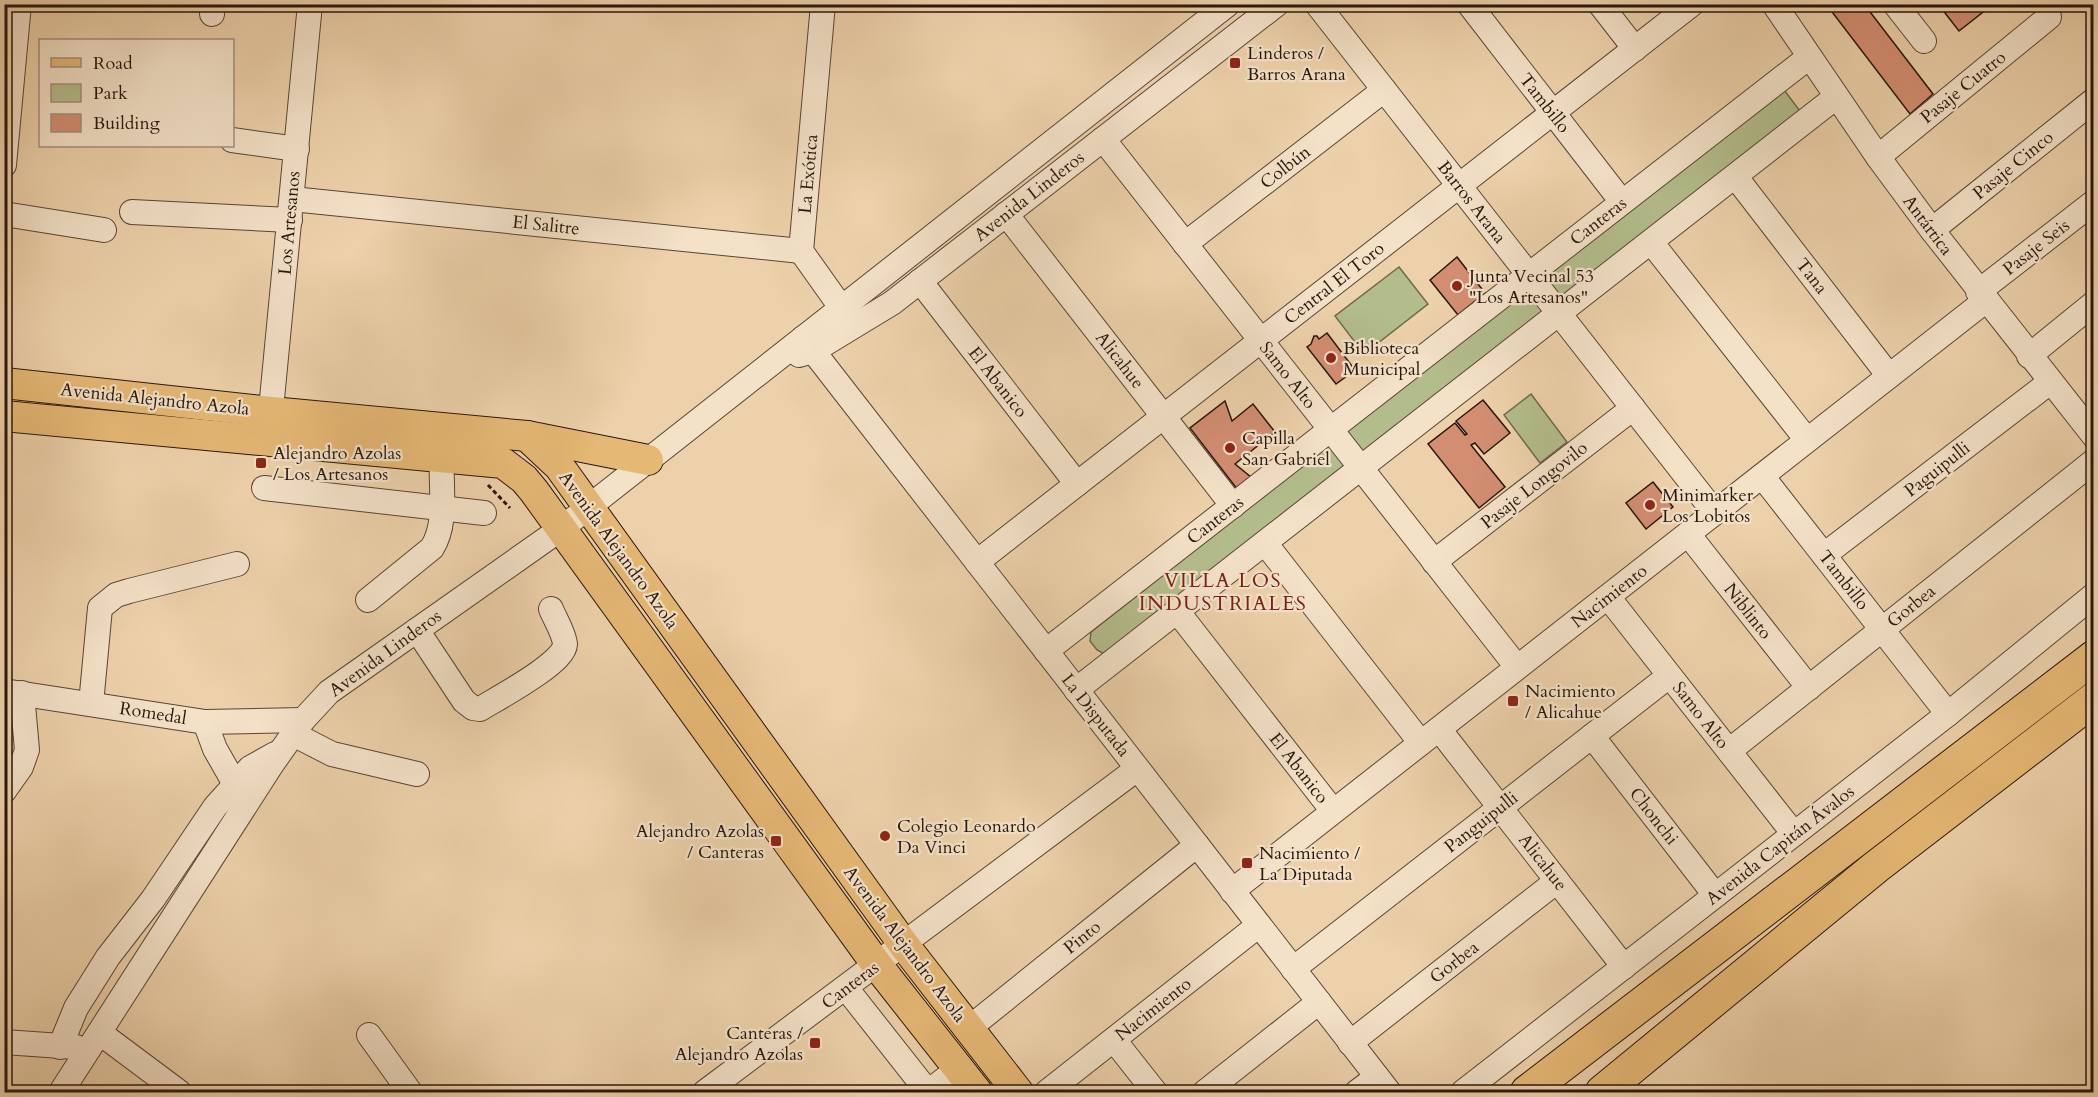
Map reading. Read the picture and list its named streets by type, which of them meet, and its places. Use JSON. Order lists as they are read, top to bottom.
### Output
{
  "streets": {
    "main road": ["Avenida Alejandro Azola"],
    "street": [
      "Pasaje Cuatro",
      "Tambillo",
      "Pasaje Cinco",
      "Colbún",
      "La Exótica",
      "Avenida Linderos",
      "Barros Arana",
      "Canteras",
      "Los Artesanos",
      "El Salitre",
      "Antártica",
      "Pasaje Seis",
      "Tana",
      "Central El Toro",
      "Alicahue",
      "Samo Alto",
      "El Abanico",
      "Paguipulli",
      "Pasaje Longovilo",
      "Nacimiento",
      "Gorbea",
      "Niblinto",
      "Romedal",
      "La Disputada",
      "Chonchi",
      "Panguipulli",
      "Avenida Capitán Ávalos",
      "Pinto"
    ]
  },
  "crossings": [
    ["Pasaje Cuatro", "Antártica"],
    ["Tambillo", "Canteras"],
    ["Tambillo", "Central El Toro"],
    ["Tambillo", "Paguipulli"],
    ["Tambillo", "Nacimiento"],
    ["Tambillo", "Gorbea"],
    ["Tambillo", "Avenida Capitán Ávalos"],
    ["Pasaje Cinco", "Antártica"],
    ["Colbún", "Barros Arana"],
    ["Colbún", "Samo Alto"],
    ["La Exótica", "El Salitre"],
    ["Avenida Linderos", "Alicahue"],
    ["Avenida Linderos", "Samo Alto"],
    ["Avenida Linderos", "El Abanico"],
    ["Avenida Linderos", "Avenida Alejandro Azola"],
    ["Avenida Linderos", "Romedal"],
    ["Avenida Linderos", "La Disputada"],
    ["Barros Arana", "Canteras"],
    ["Barros Arana", "Central El Toro"],
    ["Barros Arana", "Pasaje Longovilo"],
    ["Barros Arana", "Nacimiento"],
    ["Canteras", "Antártica"],
    ["Canteras", "Alicahue"],
    ["Canteras", "Samo Alto"],
    ["Canteras", "Avenida Alejandro Azola"],
    ["Canteras", "La Disputada"],
    ["Los Artesanos", "El Salitre"],
    ["Los Artesanos", "Avenida Alejandro Azola"],
    ["Antártica", "Pasaje Seis"],
    ["Antártica", "Paguipulli"],
    ["Antártica", "Nacimiento"],
    ["Pasaje Seis", "Nacimiento"],
    ["Tana", "Nacimiento"],
    ["Central El Toro", "Alicahue"],
    ["Central El Toro", "Samo Alto"],
    ["Central El Toro", "El Abanico"],
    ["Central El Toro", "La Disputada"],
    ["Alicahue", "Nacimiento"],
    ["Alicahue", "Gorbea"],
    ["Alicahue", "Panguipulli"],
    ["Alicahue", "Avenida Capitán Ávalos"],
    ["Samo Alto", "Pasaje Longovilo"],
    ["Samo Alto", "Nacimiento"],
    ["Samo Alto", "Gorbea"],
    ["Samo Alto", "Panguipulli"],
    ["Samo Alto", "Avenida Capitán Ávalos"],
    ["El Abanico", "Nacimiento"],
    ["Avenida Alejandro Azola", "Pinto"],
    ["Nacimiento", "Niblinto"],
    ["Nacimiento", "La Disputada"],
    ["Gorbea", "Niblinto"],
    ["Gorbea", "La Disputada"],
    ["La Disputada", "Panguipulli"],
    ["La Disputada", "Pinto"],
    ["Chonchi", "Panguipulli"],
    ["Chonchi", "Avenida Capitán Ávalos"]
  ],
  "districts": ["VILLA LOS INDUSTRIALES"],
  "places": {
    "transit": [
      "Linderos / Barros Arana",
      "Alejandro Azolas / Los Artesanos",
      "Nacimiento / Alicahue",
      "Alejandro Azolas / Canteras",
      "Nacimiento / La Diputada",
      "Canteras / Alejandro Azolas"
    ],
    "other": [
      "Junta Vecinal 53 \"Los Artesanos\"",
      "Biblioteca Municipal",
      "Capilla San Gabriel",
      "Minimarker Los Lobitos",
      "Colegio Leonardo Da Vinci"
    ]
  },
  "legend": ["Road", "Park", "Building"]
}
